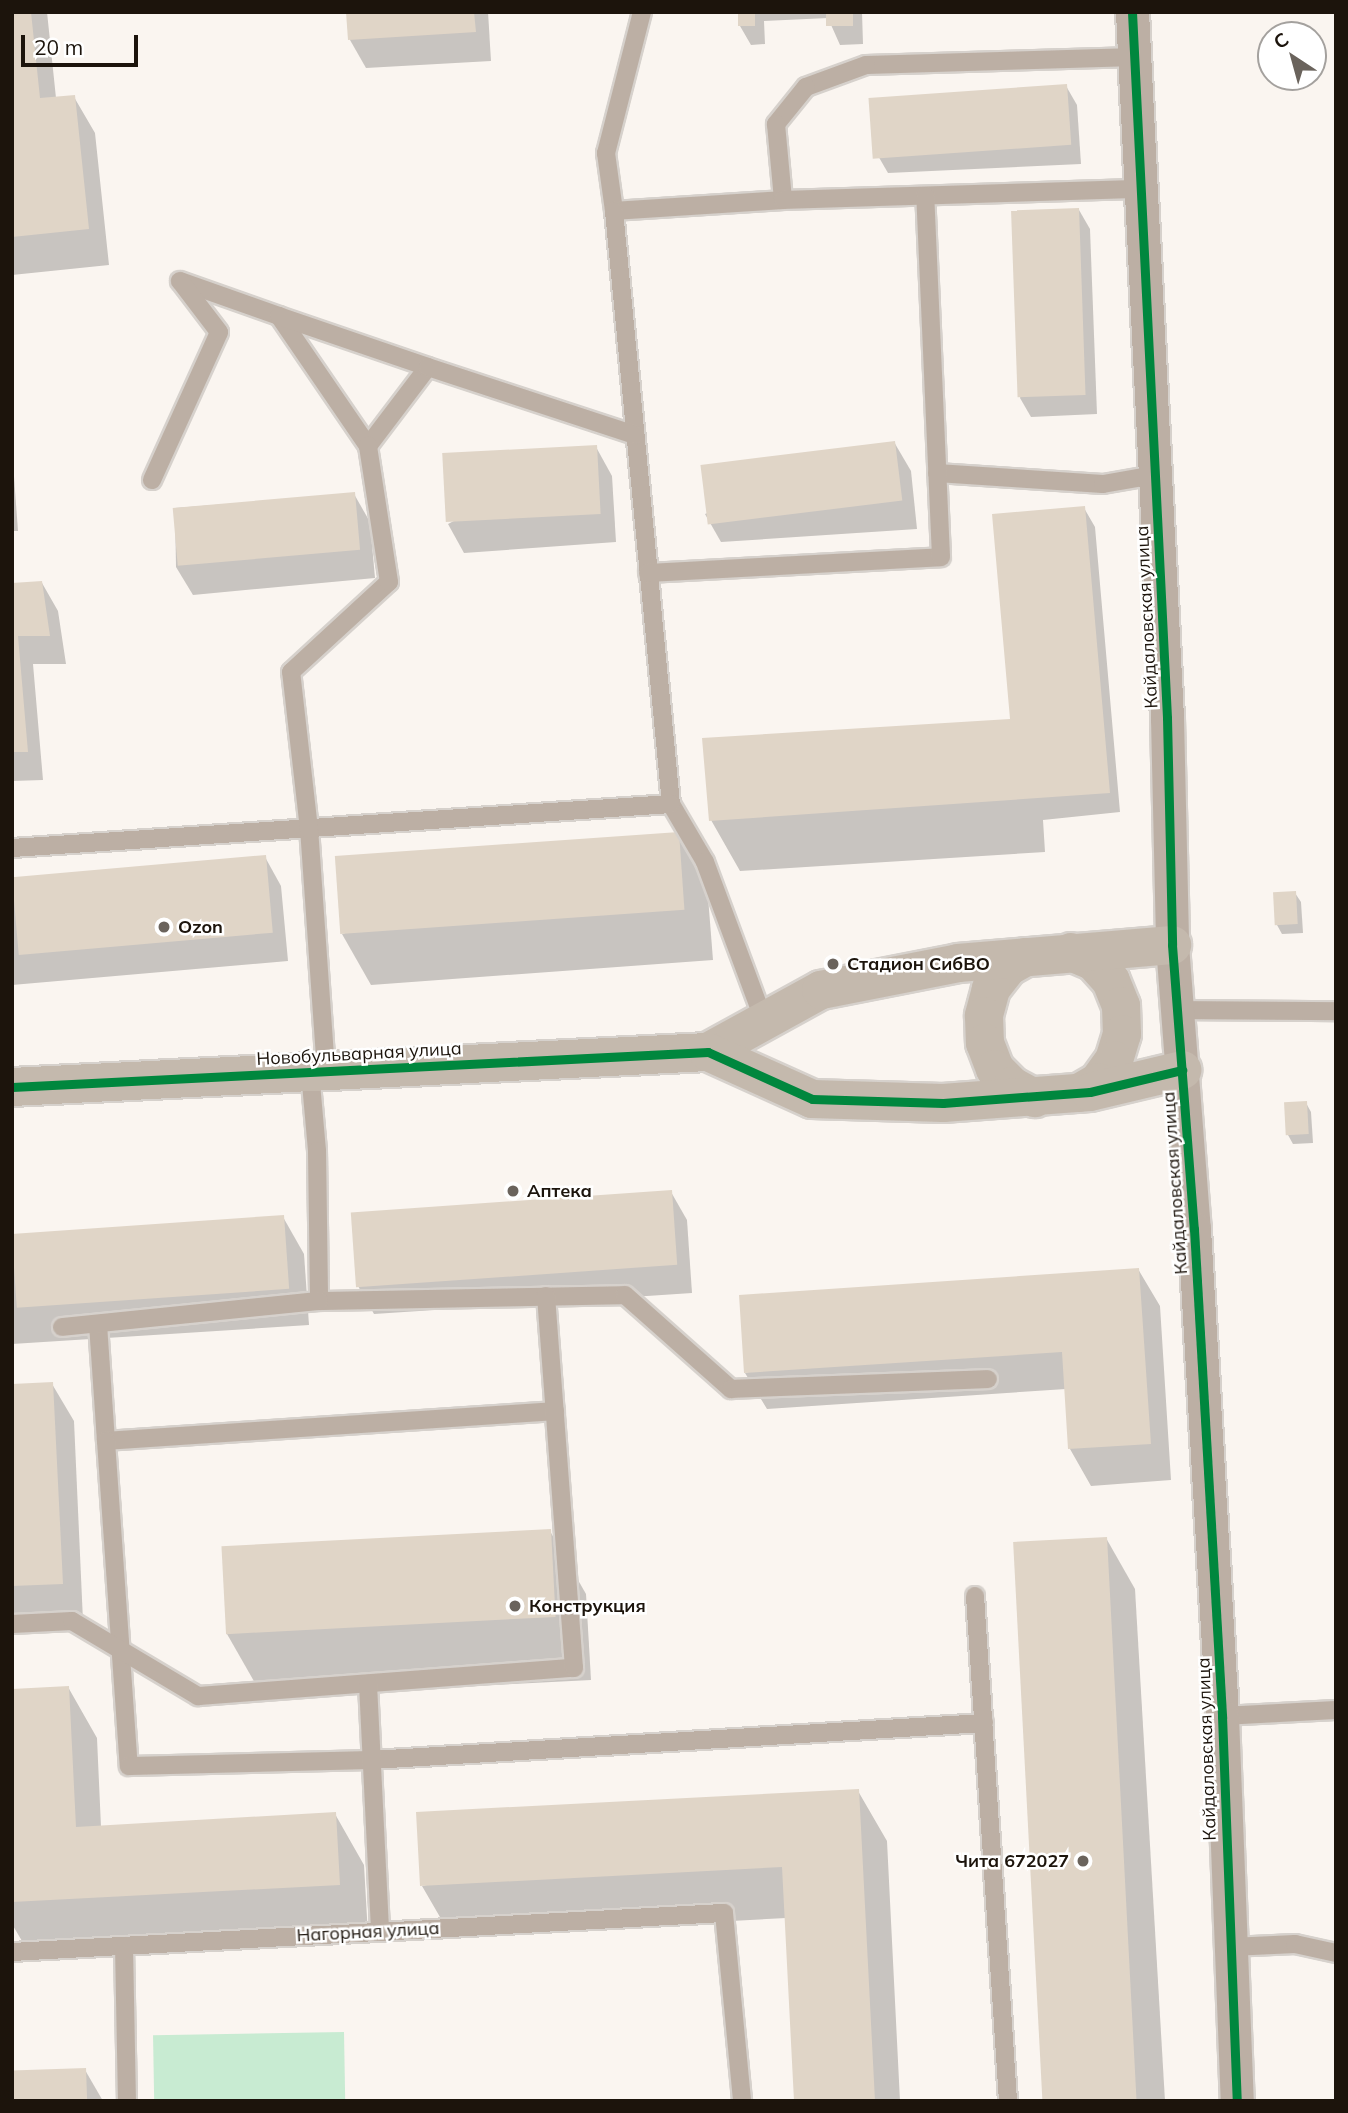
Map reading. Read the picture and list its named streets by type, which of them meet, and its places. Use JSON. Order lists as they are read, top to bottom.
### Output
{
  "streets": {
    "street": ["Кайдаловская улица", "Новобульварная улица"],
    "lane": ["Нагорная улица"]
  },
  "places": [
    "Ozon",
    "Стадион СибВО",
    "Аптека",
    "Конструкция",
    "Чита 672027"
  ],
  "scale_bar": "20 m",
  "north": "top left"
}
